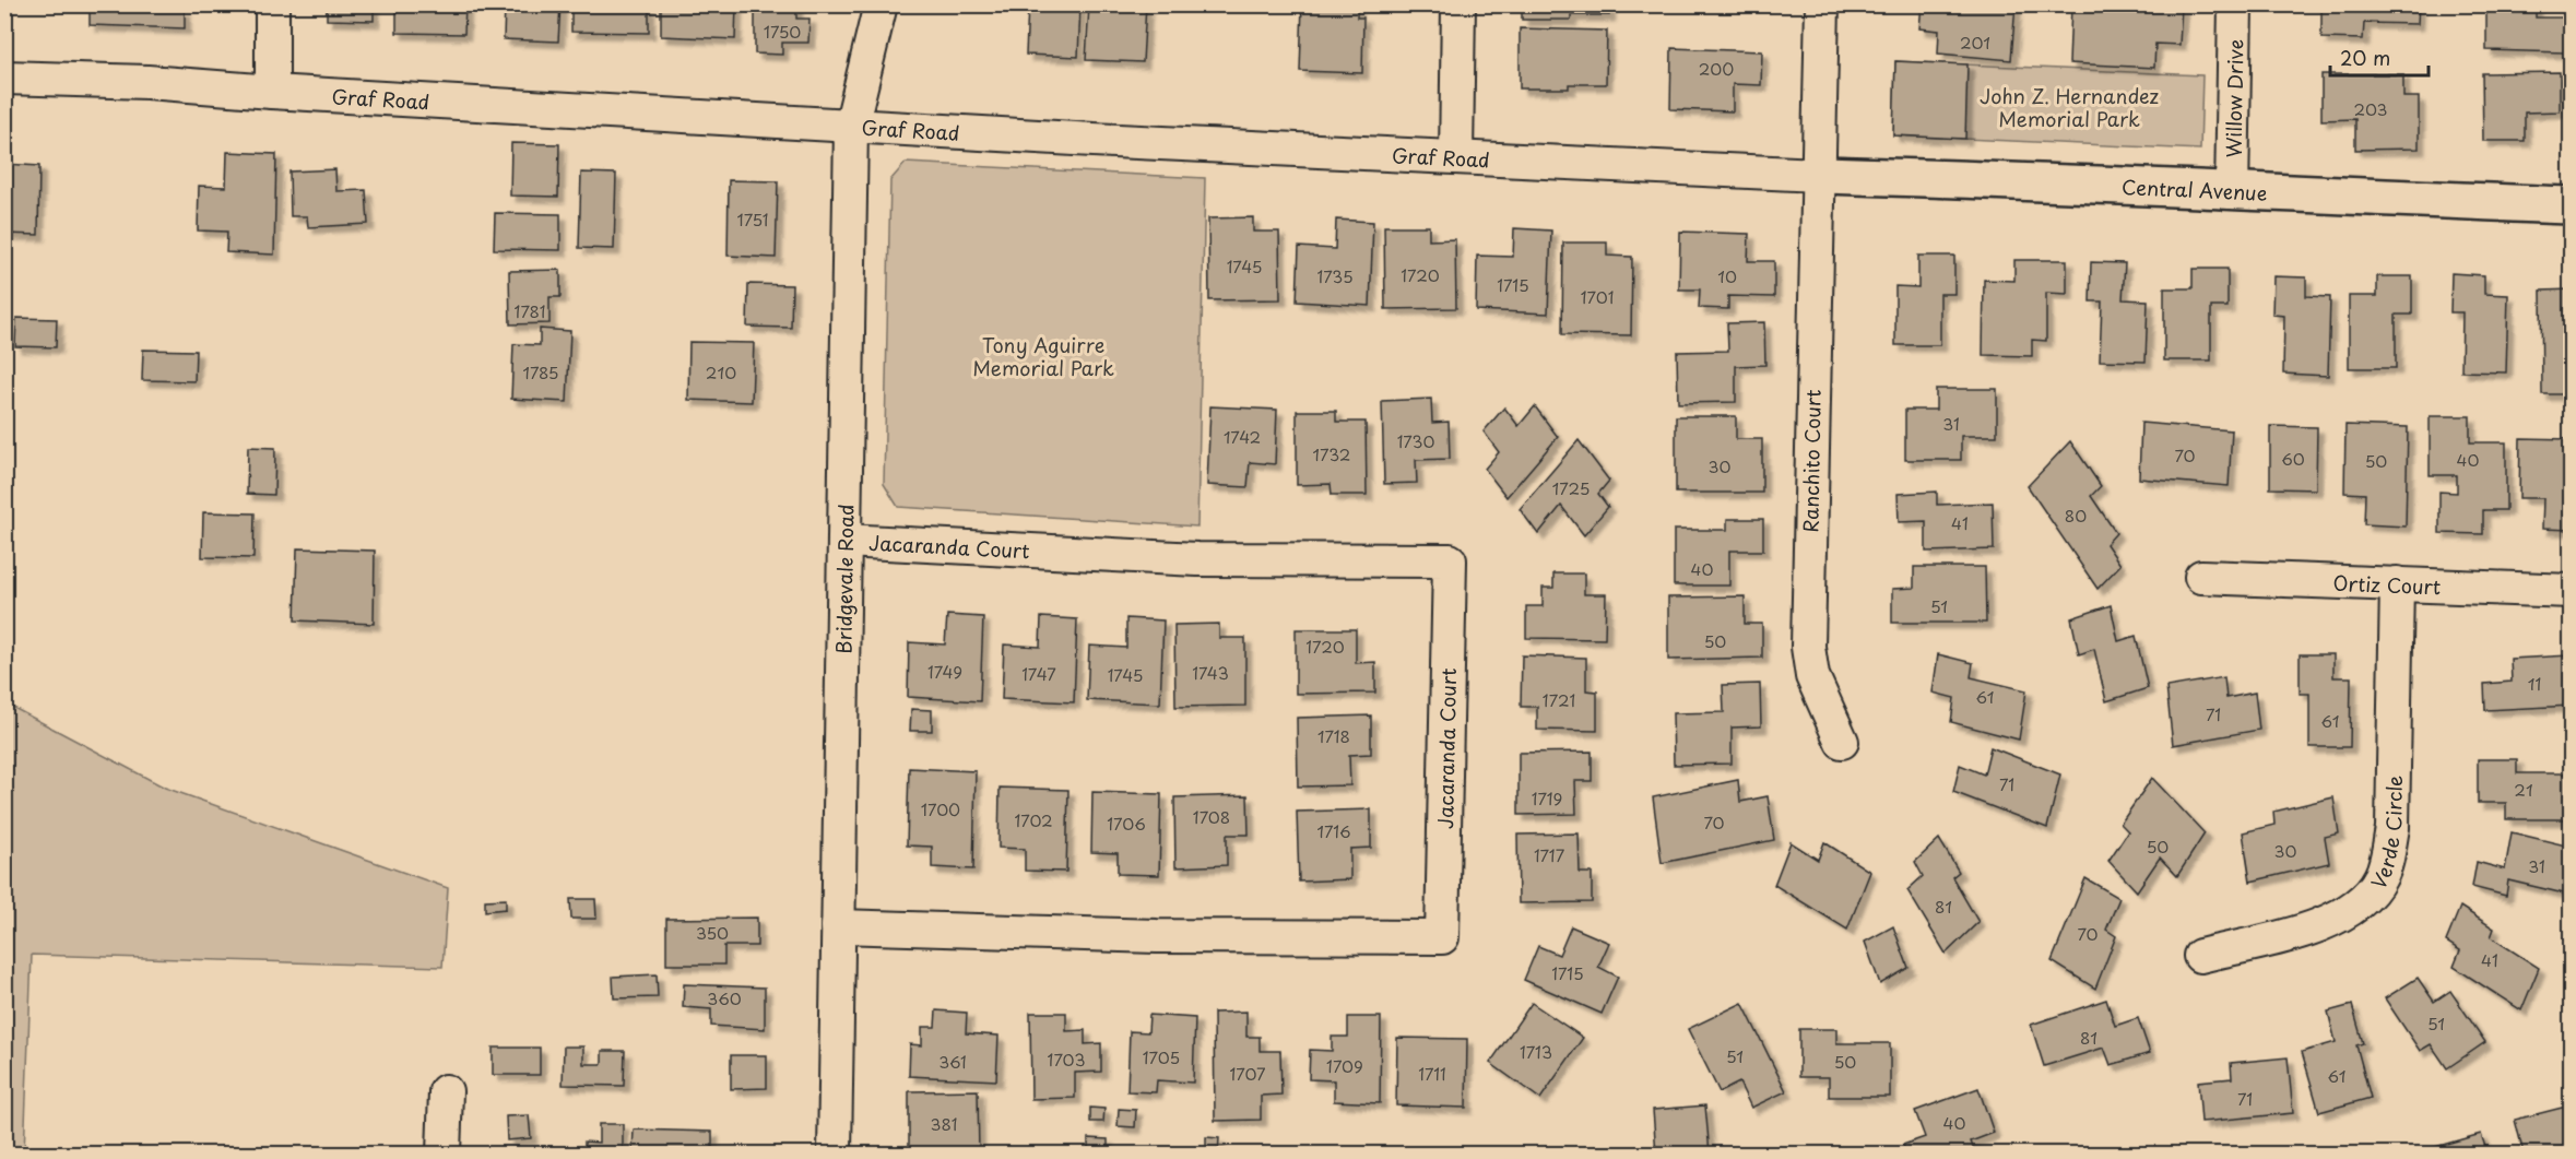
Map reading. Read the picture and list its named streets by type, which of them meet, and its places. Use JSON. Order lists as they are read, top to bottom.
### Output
{
  "streets": {
    "street": [
      "Graf Road",
      "Willow Drive",
      "Central Avenue",
      "Ranchito Court",
      "Jacaranda Court",
      "Bridgevale Road",
      "Ortiz Court",
      "Verde Circle"
    ]
  },
  "crossings": [
    ["Graf Road", "Central Avenue"],
    ["Graf Road", "Ranchito Court"],
    ["Graf Road", "Bridgevale Road"],
    ["Willow Drive", "Central Avenue"],
    ["Central Avenue", "Ranchito Court"],
    ["Jacaranda Court", "Bridgevale Road"],
    ["Ortiz Court", "Verde Circle"]
  ],
  "parks": ["John Z. Hernandez Memorial Park", "Tony Aguirre Memorial Park"],
  "house_numbers": [
    "1750",
    "201",
    "200",
    "203",
    "1751",
    "1745",
    "1720",
    "1735",
    "10",
    "1715",
    "1701",
    "1781",
    "1785",
    "210",
    "31",
    "1742",
    "1730",
    "1732",
    "70",
    "60",
    "40",
    "50",
    "30",
    "1725",
    "80",
    "41",
    "40",
    "51",
    "50",
    "1720",
    "1749",
    "1743",
    "1747",
    "1745",
    "11",
    "61",
    "1721",
    "71",
    "61",
    "1718",
    "71",
    "21",
    "1719",
    "1700",
    "1708",
    "1702",
    "70",
    "1706",
    "1716",
    "50",
    "30",
    "1717",
    "31",
    "81",
    "350",
    "70",
    "41",
    "1715",
    "360",
    "51",
    "81",
    "1713",
    "51",
    "1705",
    "1703",
    "361",
    "50",
    "1709",
    "1707",
    "1711",
    "61",
    "71",
    "40",
    "381"
  ],
  "scale_bar": "20 m"
}
